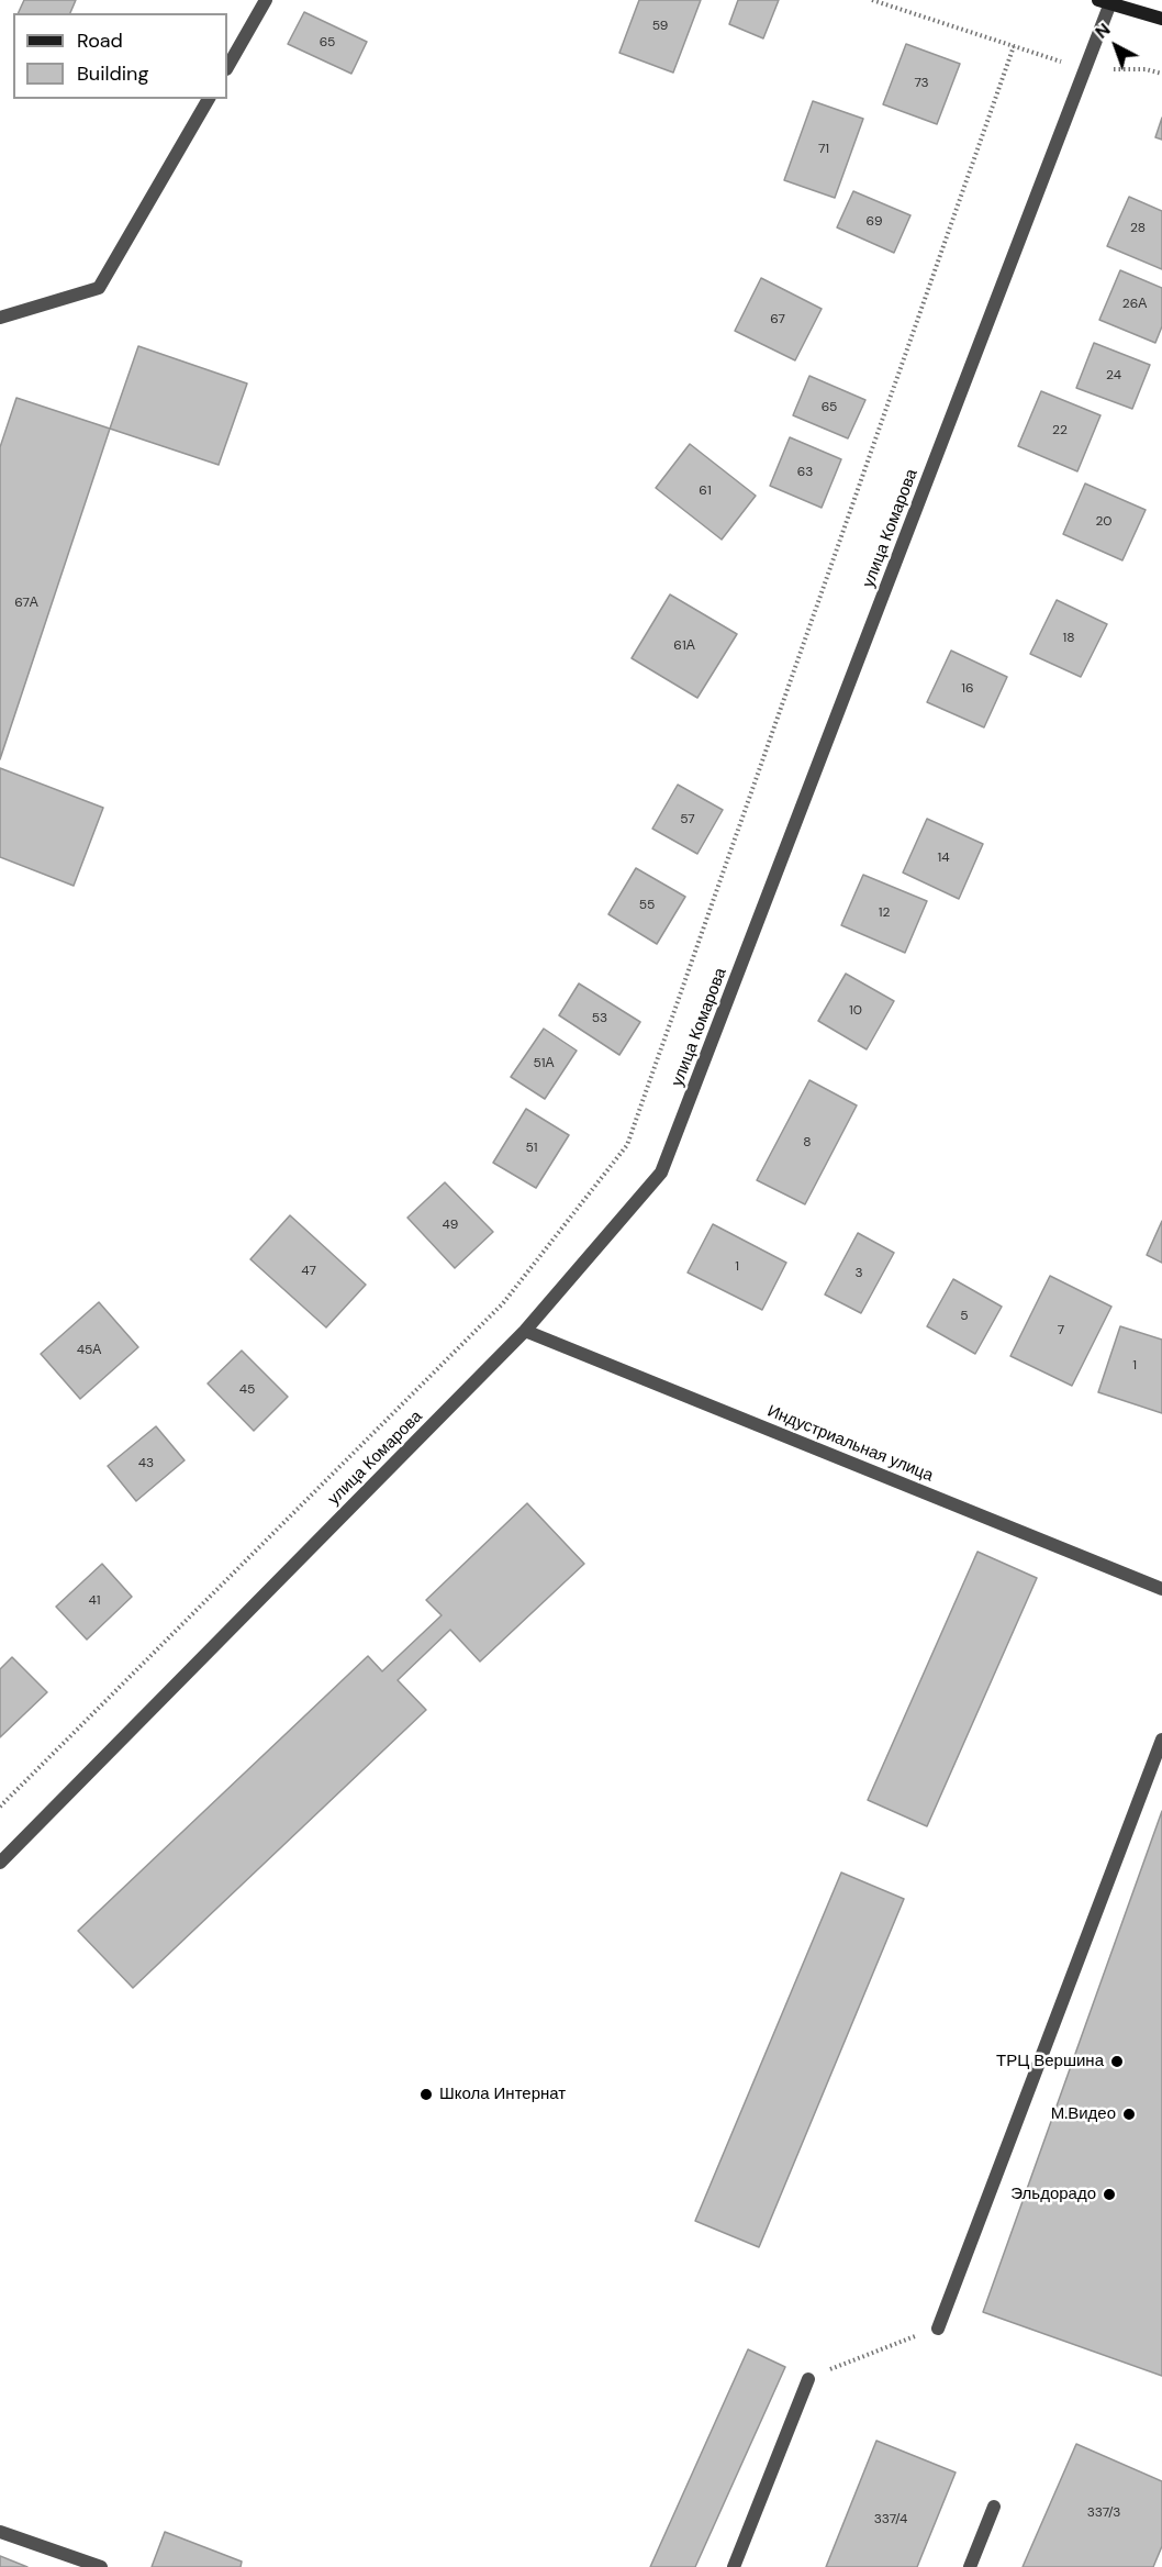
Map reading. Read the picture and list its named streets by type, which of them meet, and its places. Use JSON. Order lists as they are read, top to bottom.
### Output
{
  "streets": {
    "street": ["улица Комарова", "Индустриальная улица"]
  },
  "crossings": [
    ["улица Комарова", "Индустриальная улица"]
  ],
  "places": [
    "ТРЦ Вершина",
    "Школа Интернат",
    "М.Видео",
    "Эльдорадо"
  ],
  "house_numbers": [
    "59",
    "65",
    "73",
    "71",
    "69",
    "28",
    "26А",
    "67",
    "24",
    "65",
    "22",
    "63",
    "61",
    "20",
    "67А",
    "18",
    "61А",
    "16",
    "57",
    "14",
    "55",
    "12",
    "10",
    "53",
    "51А",
    "8",
    "51",
    "49",
    "1",
    "47",
    "3",
    "5",
    "7",
    "45А",
    "1",
    "45",
    "43",
    "41",
    "337/3",
    "337/4"
  ],
  "legend": ["Road", "Building"],
  "north": "top left"
}
